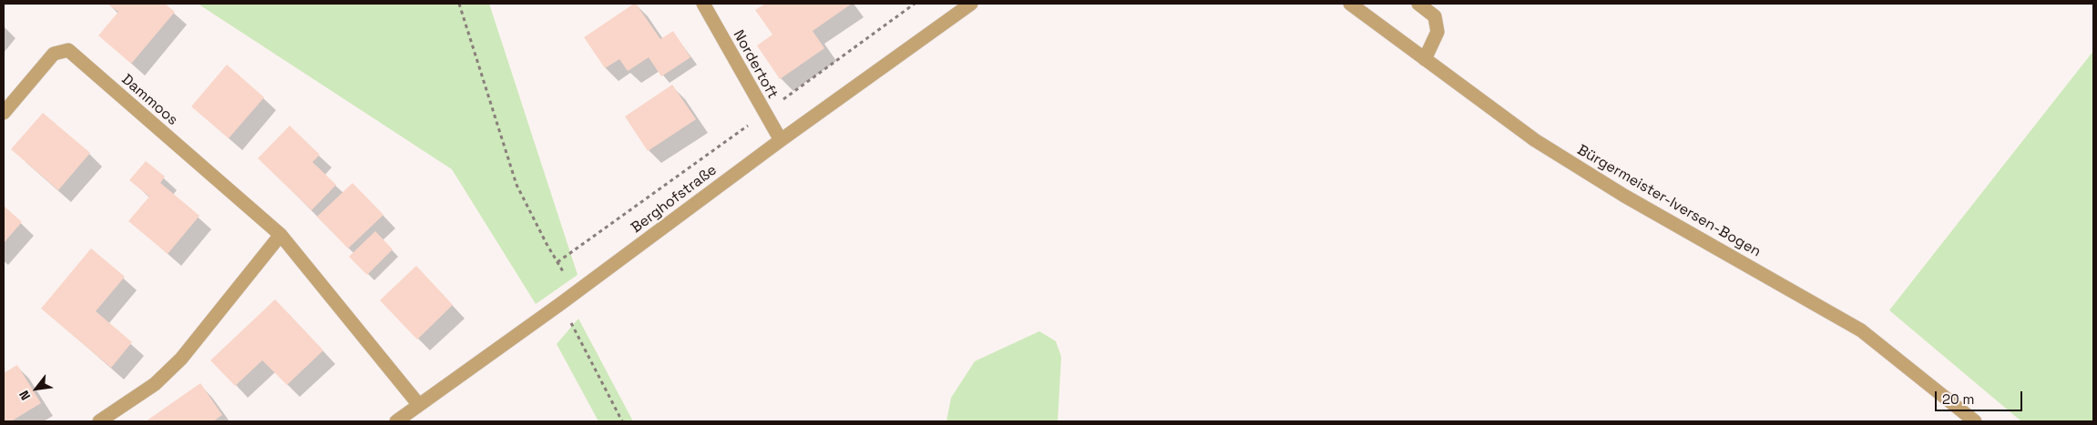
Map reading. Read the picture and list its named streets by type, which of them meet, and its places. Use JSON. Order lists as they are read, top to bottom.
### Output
{
  "streets": {
    "street": [
      "Nordertoft",
      "Dammoos",
      "Berghofstraße",
      "Bürgermeister-Iversen-Bogen"
    ]
  },
  "crossings": [
    ["Nordertoft", "Berghofstraße"],
    ["Dammoos", "Berghofstraße"]
  ],
  "scale_bar": "20 m",
  "north": "bottom left"
}
